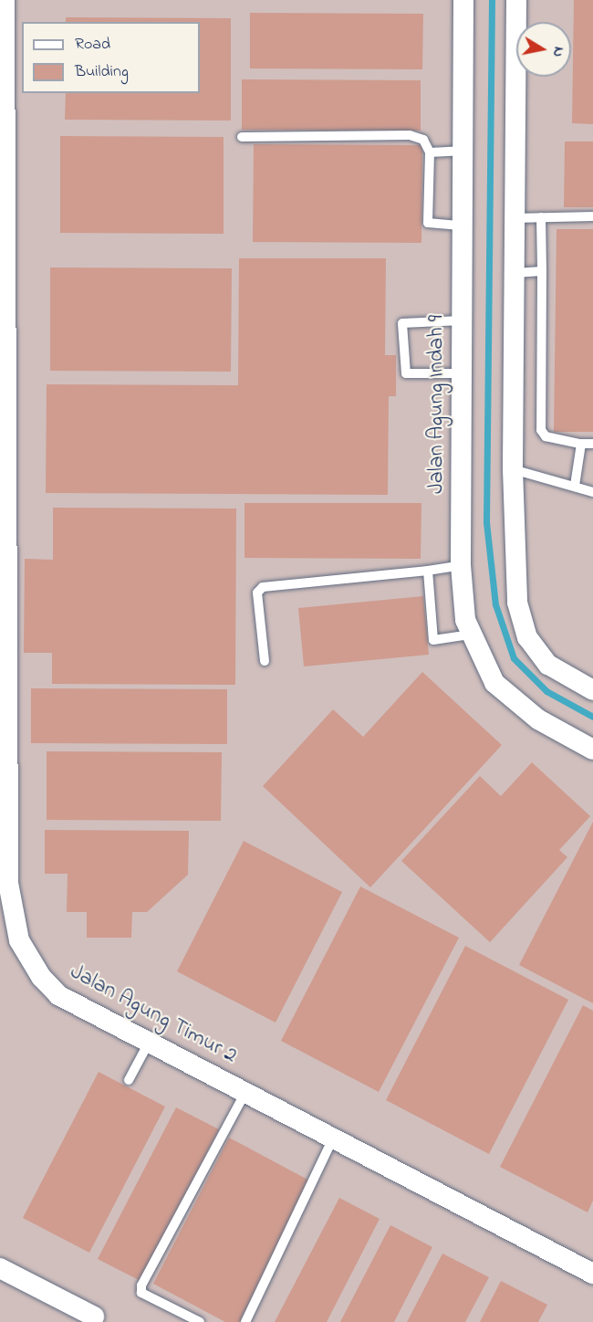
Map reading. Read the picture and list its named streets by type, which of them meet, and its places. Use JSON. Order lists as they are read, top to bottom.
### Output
{
  "streets": {
    "street": ["Jalan Agung Indah 9", "Jalan Agung Timur 2"]
  },
  "legend": ["Road", "Building"],
  "north": "right"
}
